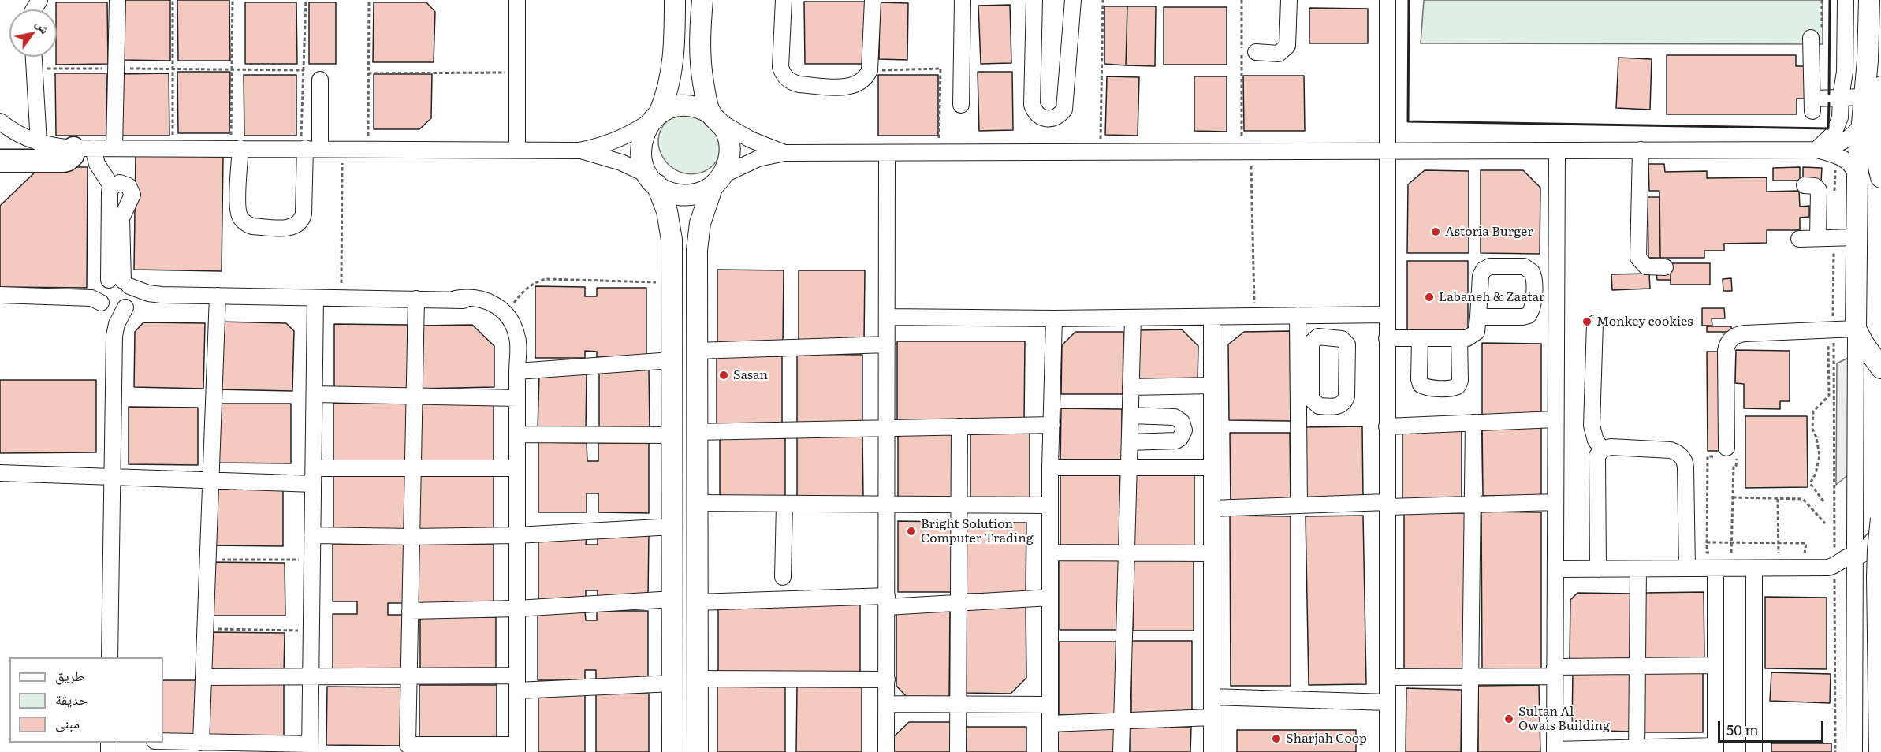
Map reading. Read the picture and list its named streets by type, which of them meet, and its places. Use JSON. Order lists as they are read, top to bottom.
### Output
{
  "places": [
    "Astoria Burger",
    "Labaneh & Zaatar",
    "Monkey cookies",
    "Sasan",
    "Bright Solution Computer Trading",
    "Sultan Al Owais Building",
    "Sharjah Coop"
  ],
  "legend": ["طريق", "حديقة", "مبنى"],
  "scale_bar": "50 m",
  "north": "top right"
}
